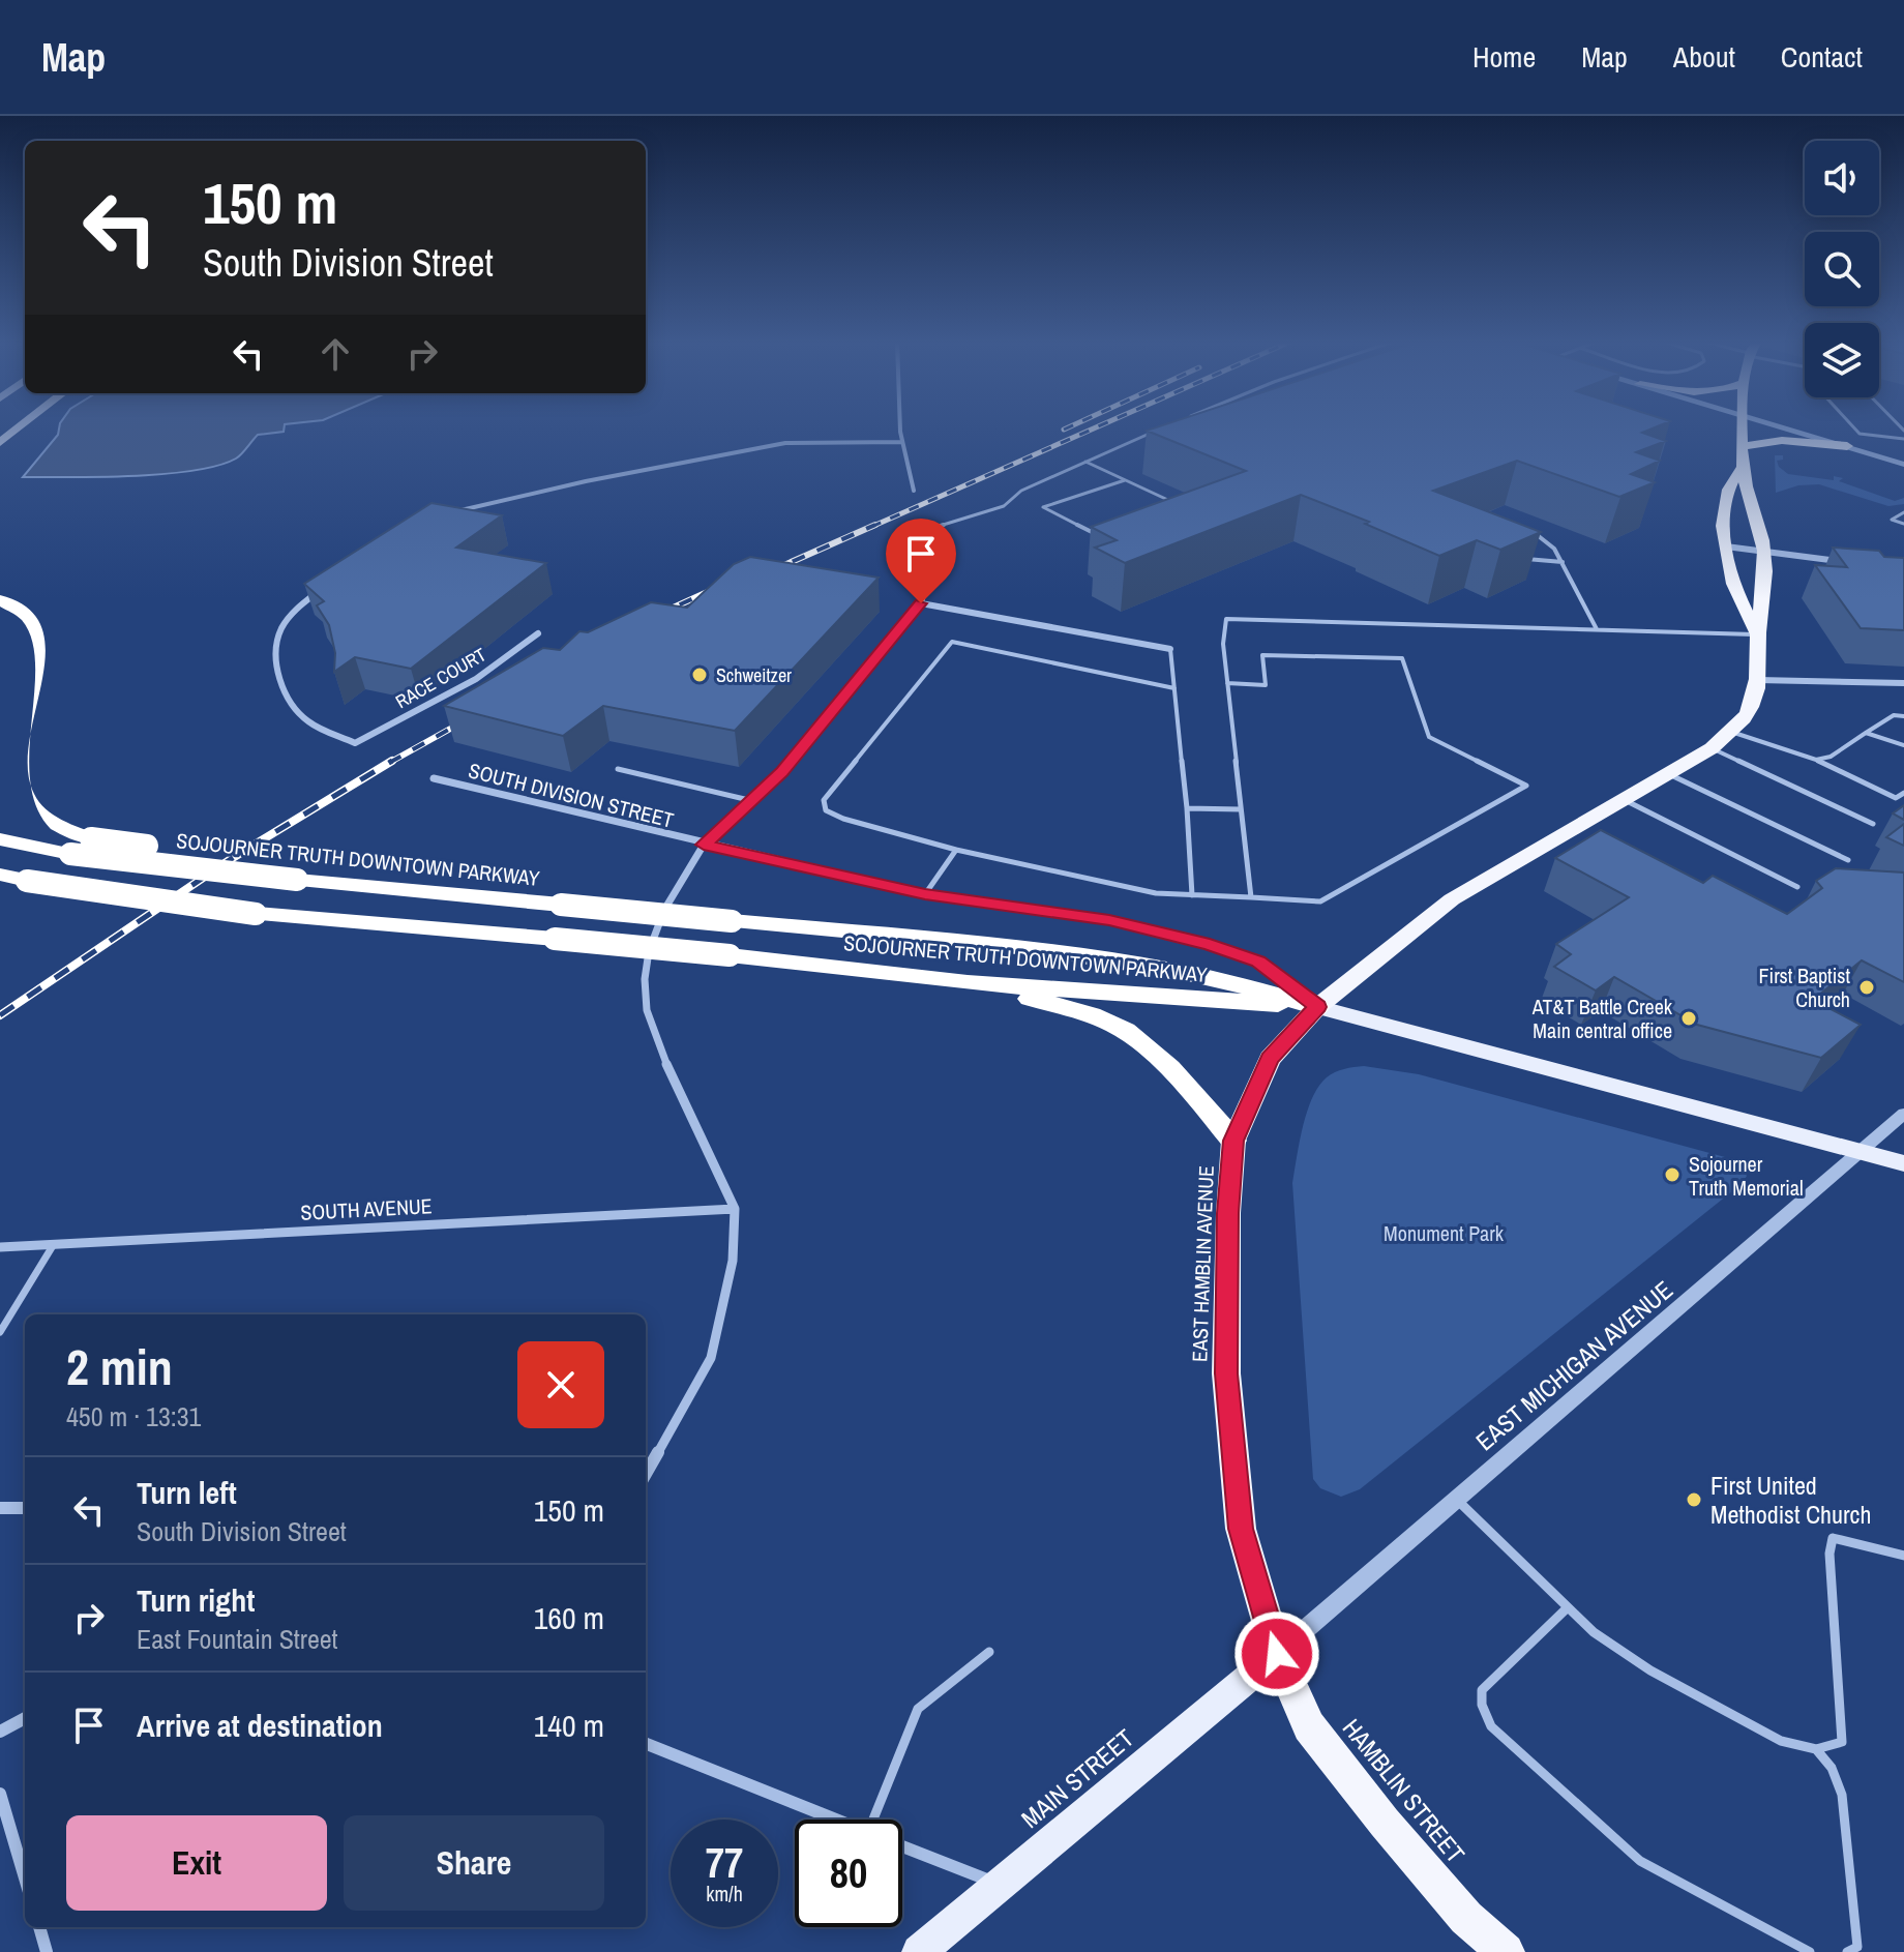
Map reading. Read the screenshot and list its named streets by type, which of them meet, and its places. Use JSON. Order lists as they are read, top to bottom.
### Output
{
  "streets": {
    "highway": ["SOJOURNER TRUTH DOWNTOWN PARKWAY", "EAST HAMBLIN AVENUE", "HAMBLIN STREET"],
    "main road": ["MAIN STREET"],
    "street": [
      "RACE COURT",
      "SOUTH DIVISION STREET",
      "SOUTH AVENUE",
      "EAST MICHIGAN AVENUE"
    ]
  },
  "crossings": [
    ["SOUTH DIVISION STREET", "SOJOURNER TRUTH DOWNTOWN PARKWAY"],
    ["SOUTH DIVISION STREET", "EAST HAMBLIN AVENUE"],
    ["SOJOURNER TRUTH DOWNTOWN PARKWAY", "EAST HAMBLIN AVENUE"],
    ["EAST HAMBLIN AVENUE", "EAST MICHIGAN AVENUE"],
    ["EAST HAMBLIN AVENUE", "MAIN STREET"],
    ["EAST HAMBLIN AVENUE", "HAMBLIN STREET"],
    ["EAST MICHIGAN AVENUE", "MAIN STREET"],
    ["EAST MICHIGAN AVENUE", "HAMBLIN STREET"],
    ["MAIN STREET", "HAMBLIN STREET"]
  ],
  "parks": ["Monument Park"],
  "places": [
    "Schweitzer",
    "First Baptist Church",
    "AT&T Battle Creek Main central office",
    "Sojourner Truth Memorial",
    "First United Methodist Church"
  ],
  "page": {
    "header": "Map",
    "nav": [
      "Home",
      "Map",
      "About",
      "Contact"
    ],
    "turn": ["150 m", "South Division Street"],
    "heading": ["2 min", "450 m · 13:31"],
    "list": [
      {
        "name": "Turn left",
        "note": "South Division Street",
        "value": "150 m"
      },
      {
        "name": "Turn right",
        "note": "East Fountain Street",
        "value": "160 m"
      },
      {
        "name": "Arrive at destination",
        "value": "140 m"
      }
    ],
    "buttons": ["Exit", "Share"],
    "speed": "77 km/h",
    "limit": "80"
  }
}
